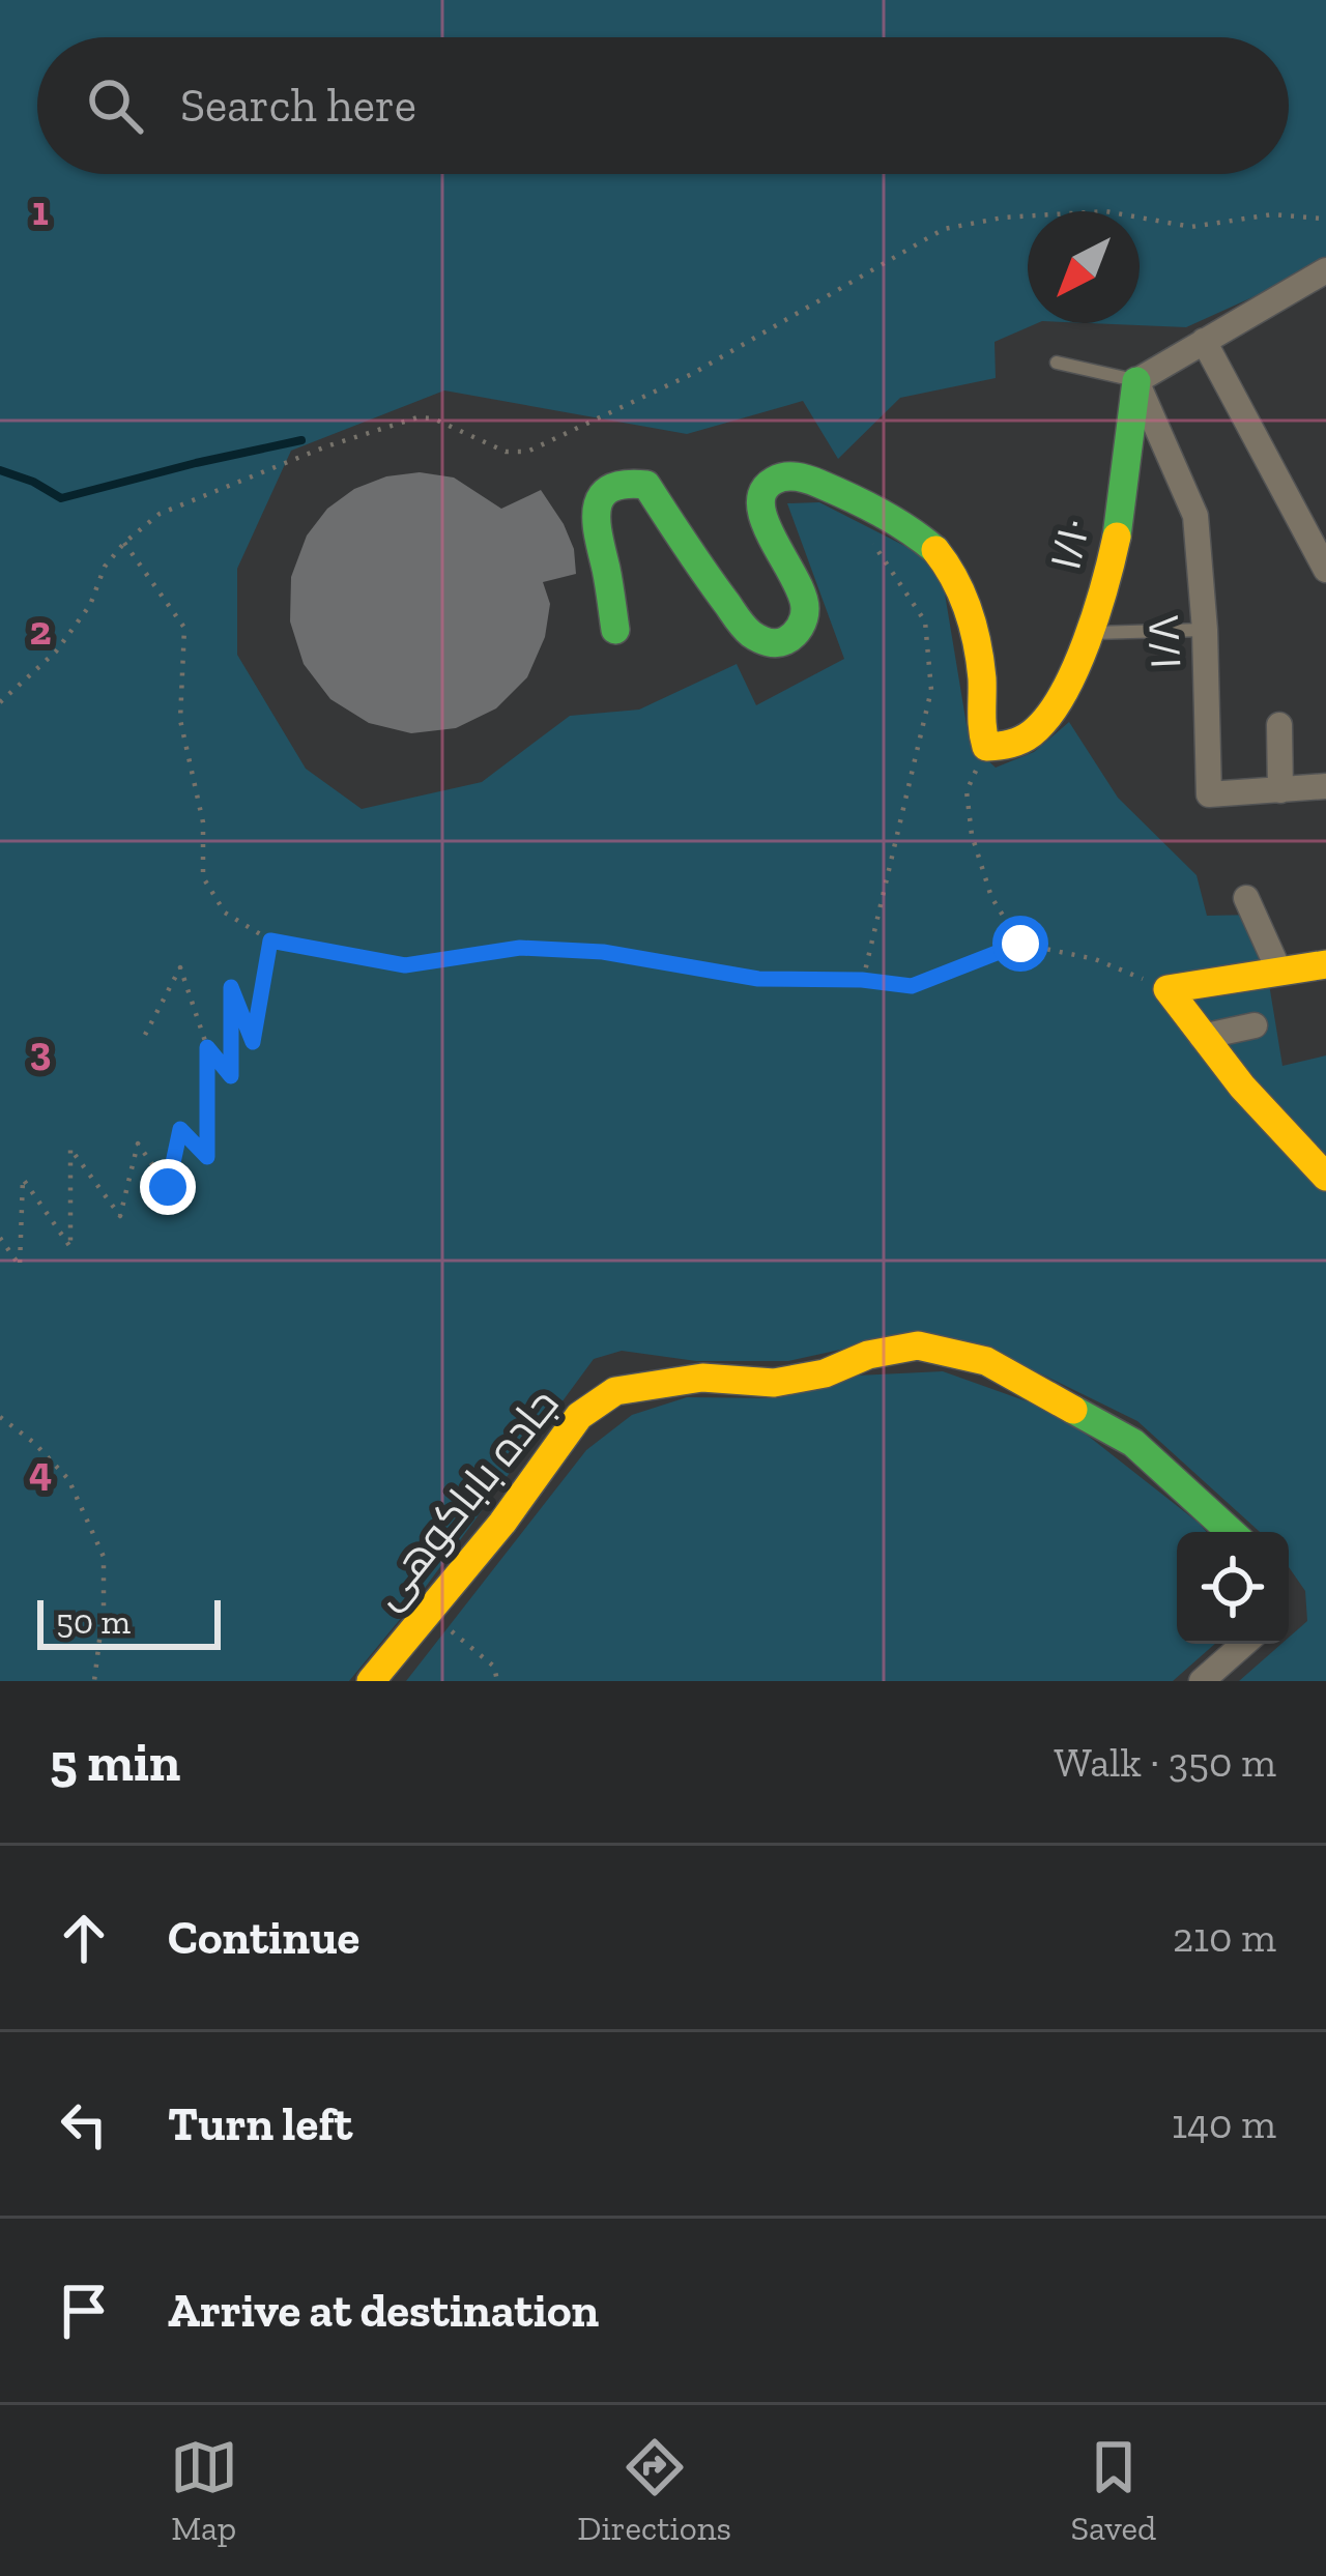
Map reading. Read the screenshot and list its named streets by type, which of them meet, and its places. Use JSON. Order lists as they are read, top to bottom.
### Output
{
  "streets": {
    "street": ["۱/۱۰", "۱/۸", "جاده باباکوهی"]
  },
  "crossings": [
    ["۱/۱۰", "۱/۸"]
  ],
  "scale_bar": "50 m",
  "north": "bottom left",
  "page": {
    "search": "Search here",
    "scale": "50 m",
    "heading": ["5 min", "Walk · 350 m"],
    "list": [
      ["Continue", "210 m"],
      ["Turn left", "140 m"],
      "Arrive at destination"
    ],
    "nav": ["Map", "Directions", "Saved"]
  },
  "grid": {
    "rows": [
      "1",
      "2",
      "3",
      "4"
    ]
  }
}
